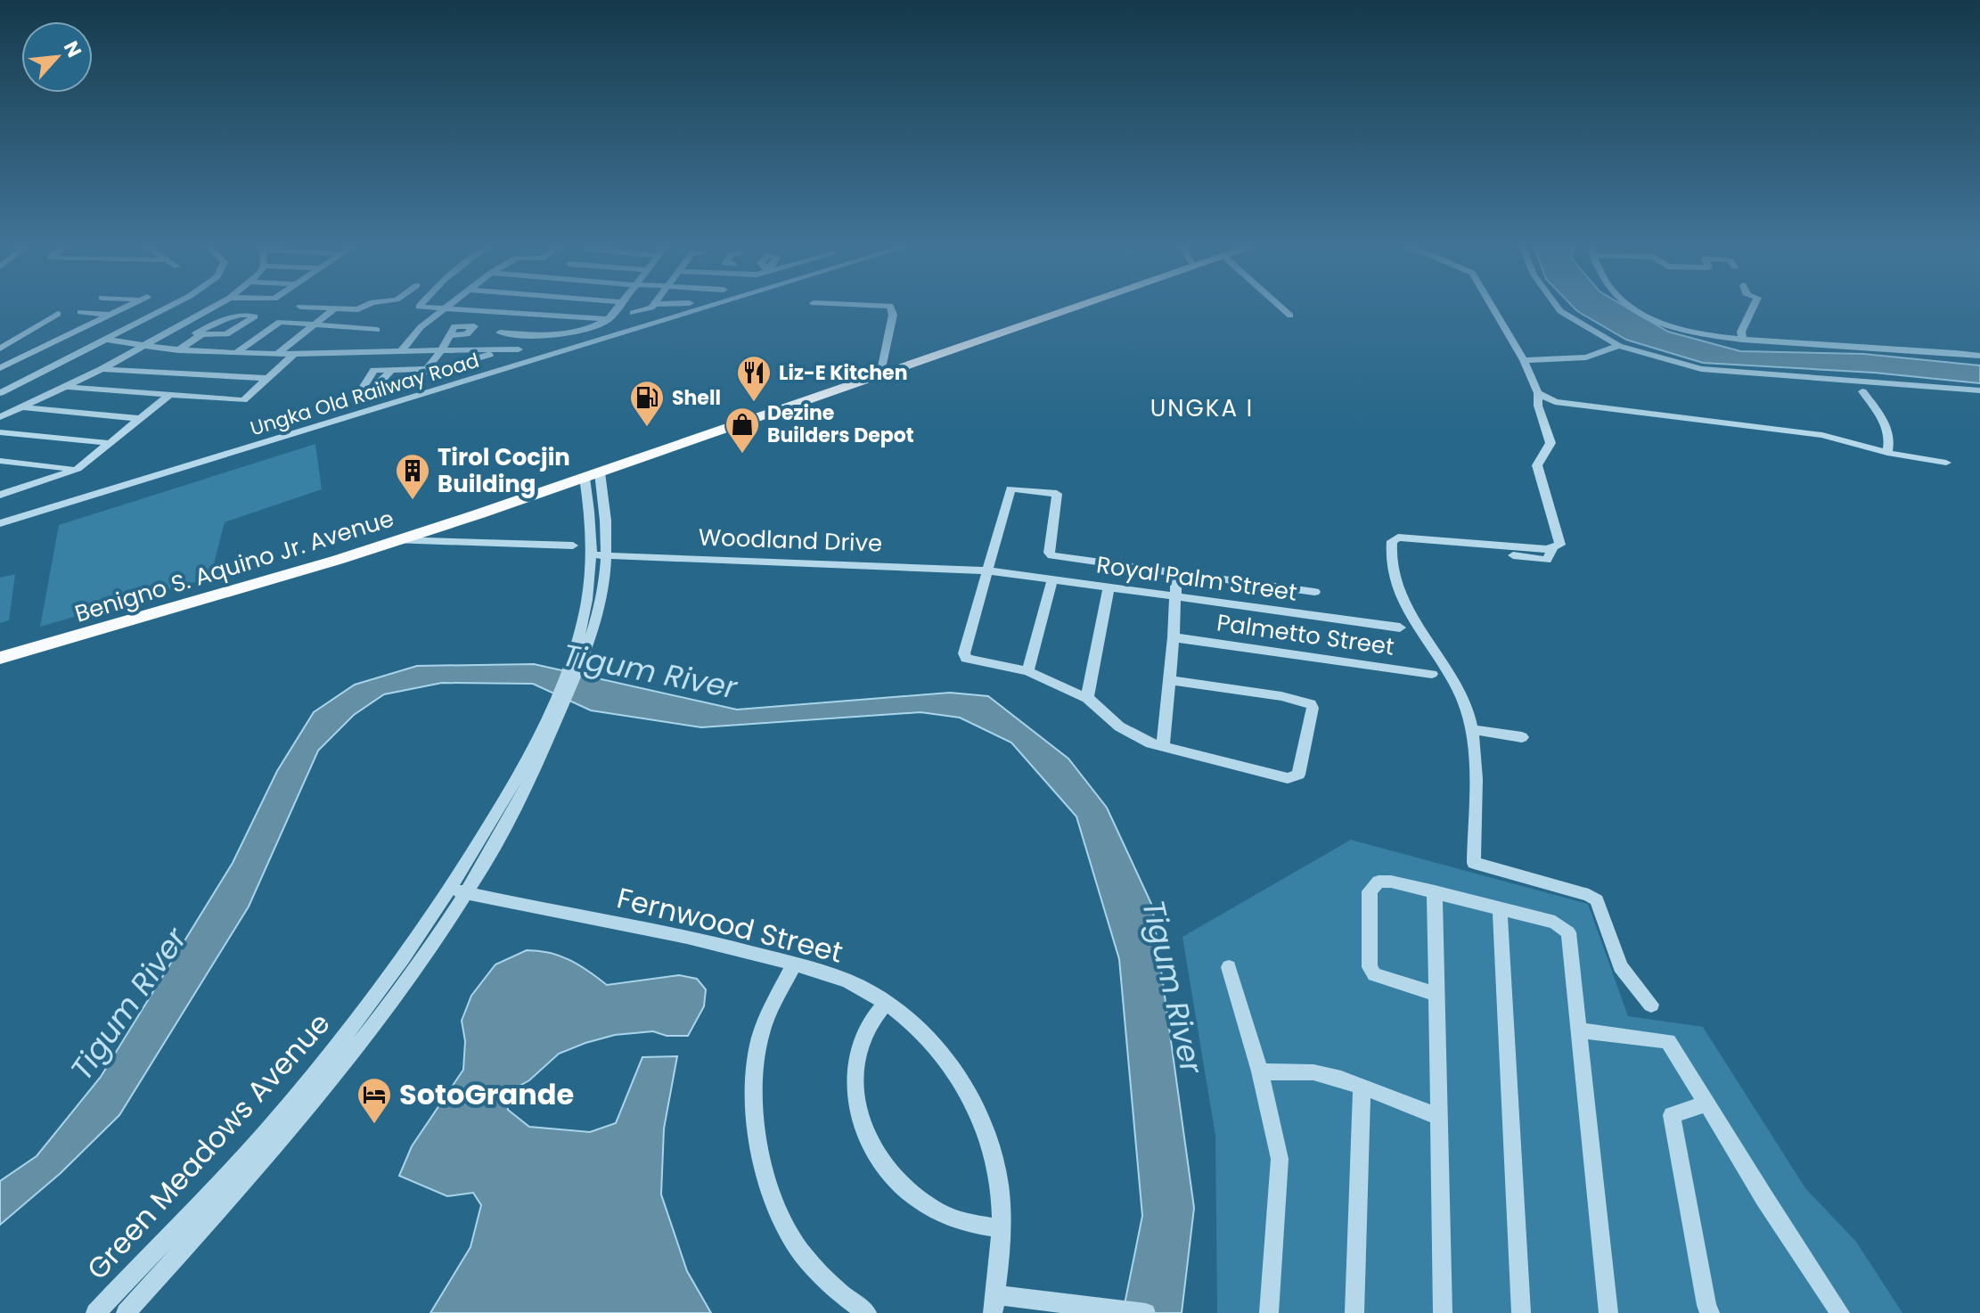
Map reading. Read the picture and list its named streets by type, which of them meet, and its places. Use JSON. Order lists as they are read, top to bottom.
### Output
{
  "streets": {
    "main road": ["Benigno S. Aquino Jr. Avenue"],
    "street": [
      "Ungka Old Railway Road",
      "Woodland Drive",
      "Royal Palm Street",
      "Palmetto Street",
      "Fernwood Street",
      "Green Meadows Avenue"
    ]
  },
  "crossings": [
    ["Woodland Drive", "Royal Palm Street"],
    ["Woodland Drive", "Green Meadows Avenue"],
    ["Benigno S. Aquino Jr. Avenue", "Green Meadows Avenue"],
    ["Fernwood Street", "Green Meadows Avenue"]
  ],
  "districts": ["UNGKA I"],
  "water": ["Tigum River"],
  "places": {
    "restaurant": ["Liz-E Kitchen"],
    "fuel station": ["Shell"],
    "shop": ["Dezine Builders Depot"],
    "building": ["Tirol Cocjin Building"],
    "hotel": ["SotoGrande"]
  },
  "north": "top right"
}
